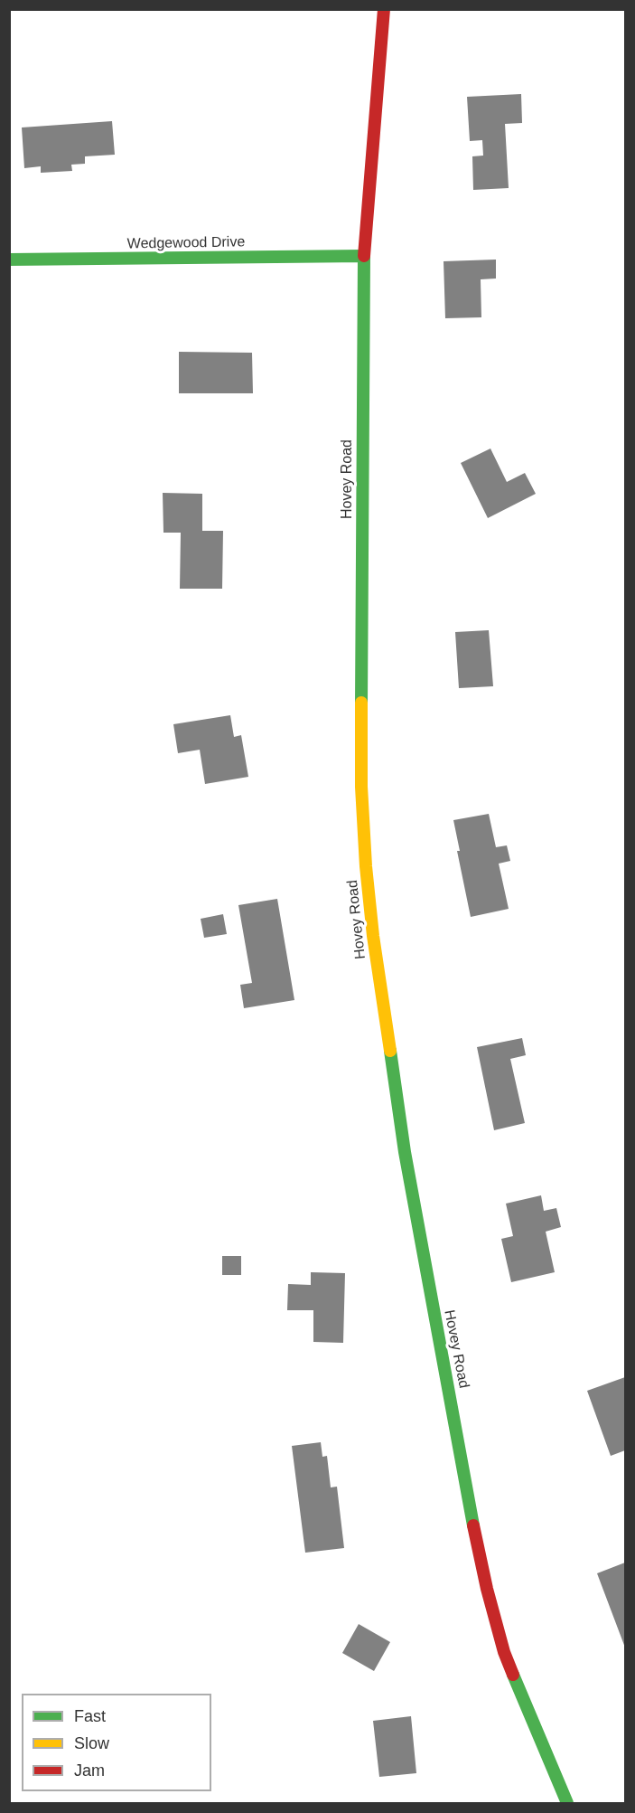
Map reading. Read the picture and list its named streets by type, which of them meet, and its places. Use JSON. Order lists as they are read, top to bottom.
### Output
{
  "streets": {
    "street": ["Wedgewood Drive", "Hovey Road"]
  },
  "crossings": [
    ["Wedgewood Drive", "Hovey Road"]
  ],
  "legend": ["Fast", "Slow", "Jam"]
}
